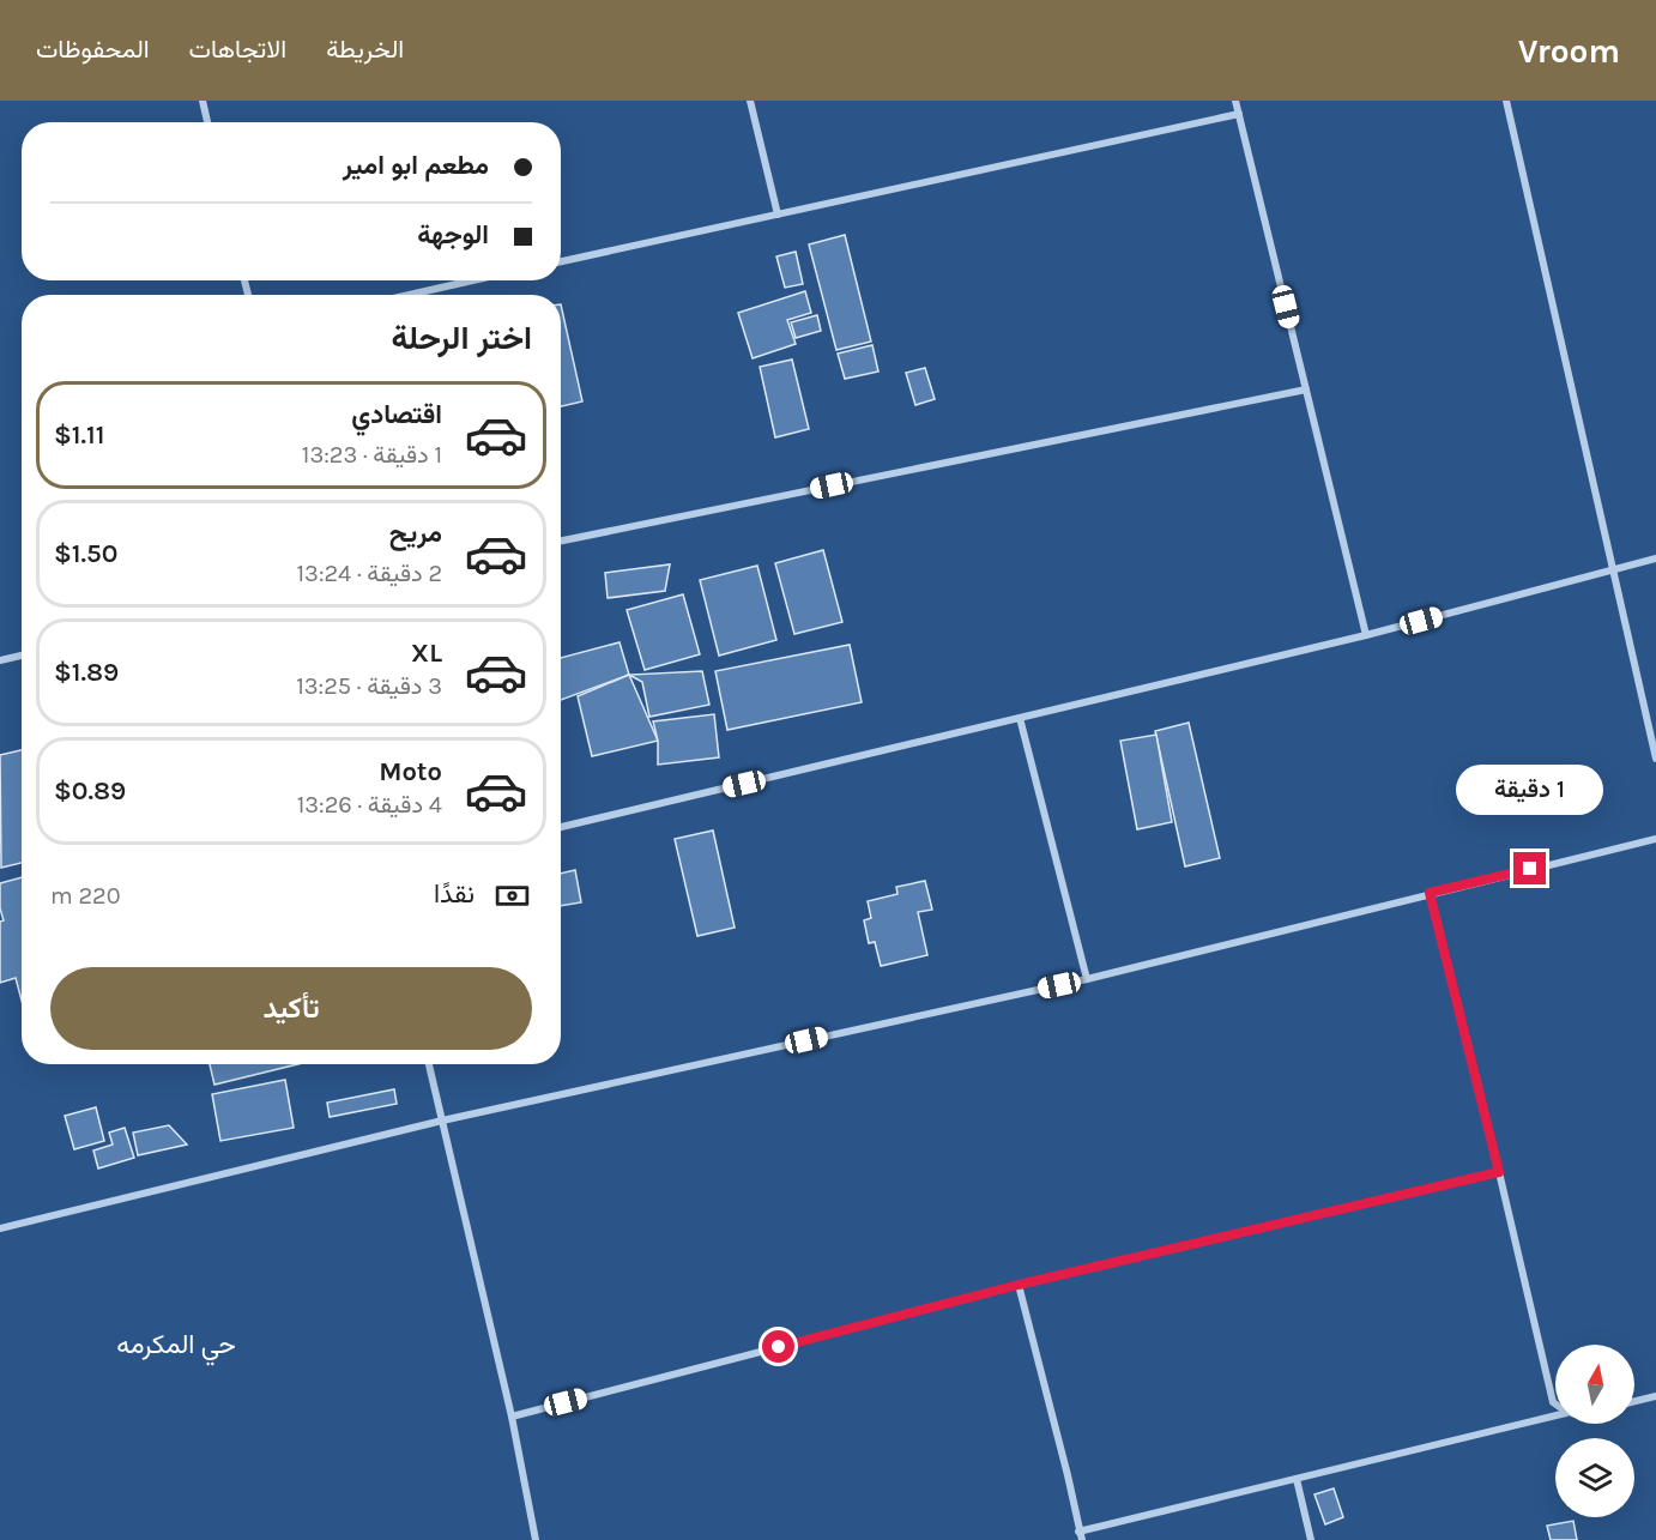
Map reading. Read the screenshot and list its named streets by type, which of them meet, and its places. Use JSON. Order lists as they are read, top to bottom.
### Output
{
  "districts": ["حي المكرمه"],
  "north": "top",
  "page": {
    "header": "Vroom",
    "nav": ["الخريطة", "الاتجاهات", "المحفوظات"],
    "banner": ["مطعم ابو امير", "الوجهة"],
    "heading": "اختر الرحلة",
    "list": [
      {
        "name": "اقتصادي",
        "note": "1 دقيقة · 13:23",
        "value": "$1.11"
      },
      {
        "name": "مريح",
        "note": "2 دقيقة · 13:24",
        "value": "$1.50"
      },
      {
        "name": "XL",
        "note": "3 دقيقة · 13:25",
        "value": "$1.89"
      },
      {
        "name": "Moto",
        "note": "4 دقيقة · 13:26",
        "value": "$0.89"
      }
    ],
    "bubble": "1 دقيقة",
    "pay": ["نقدًا", "220 m"],
    "buttons": "تأكيد"
  }
}
